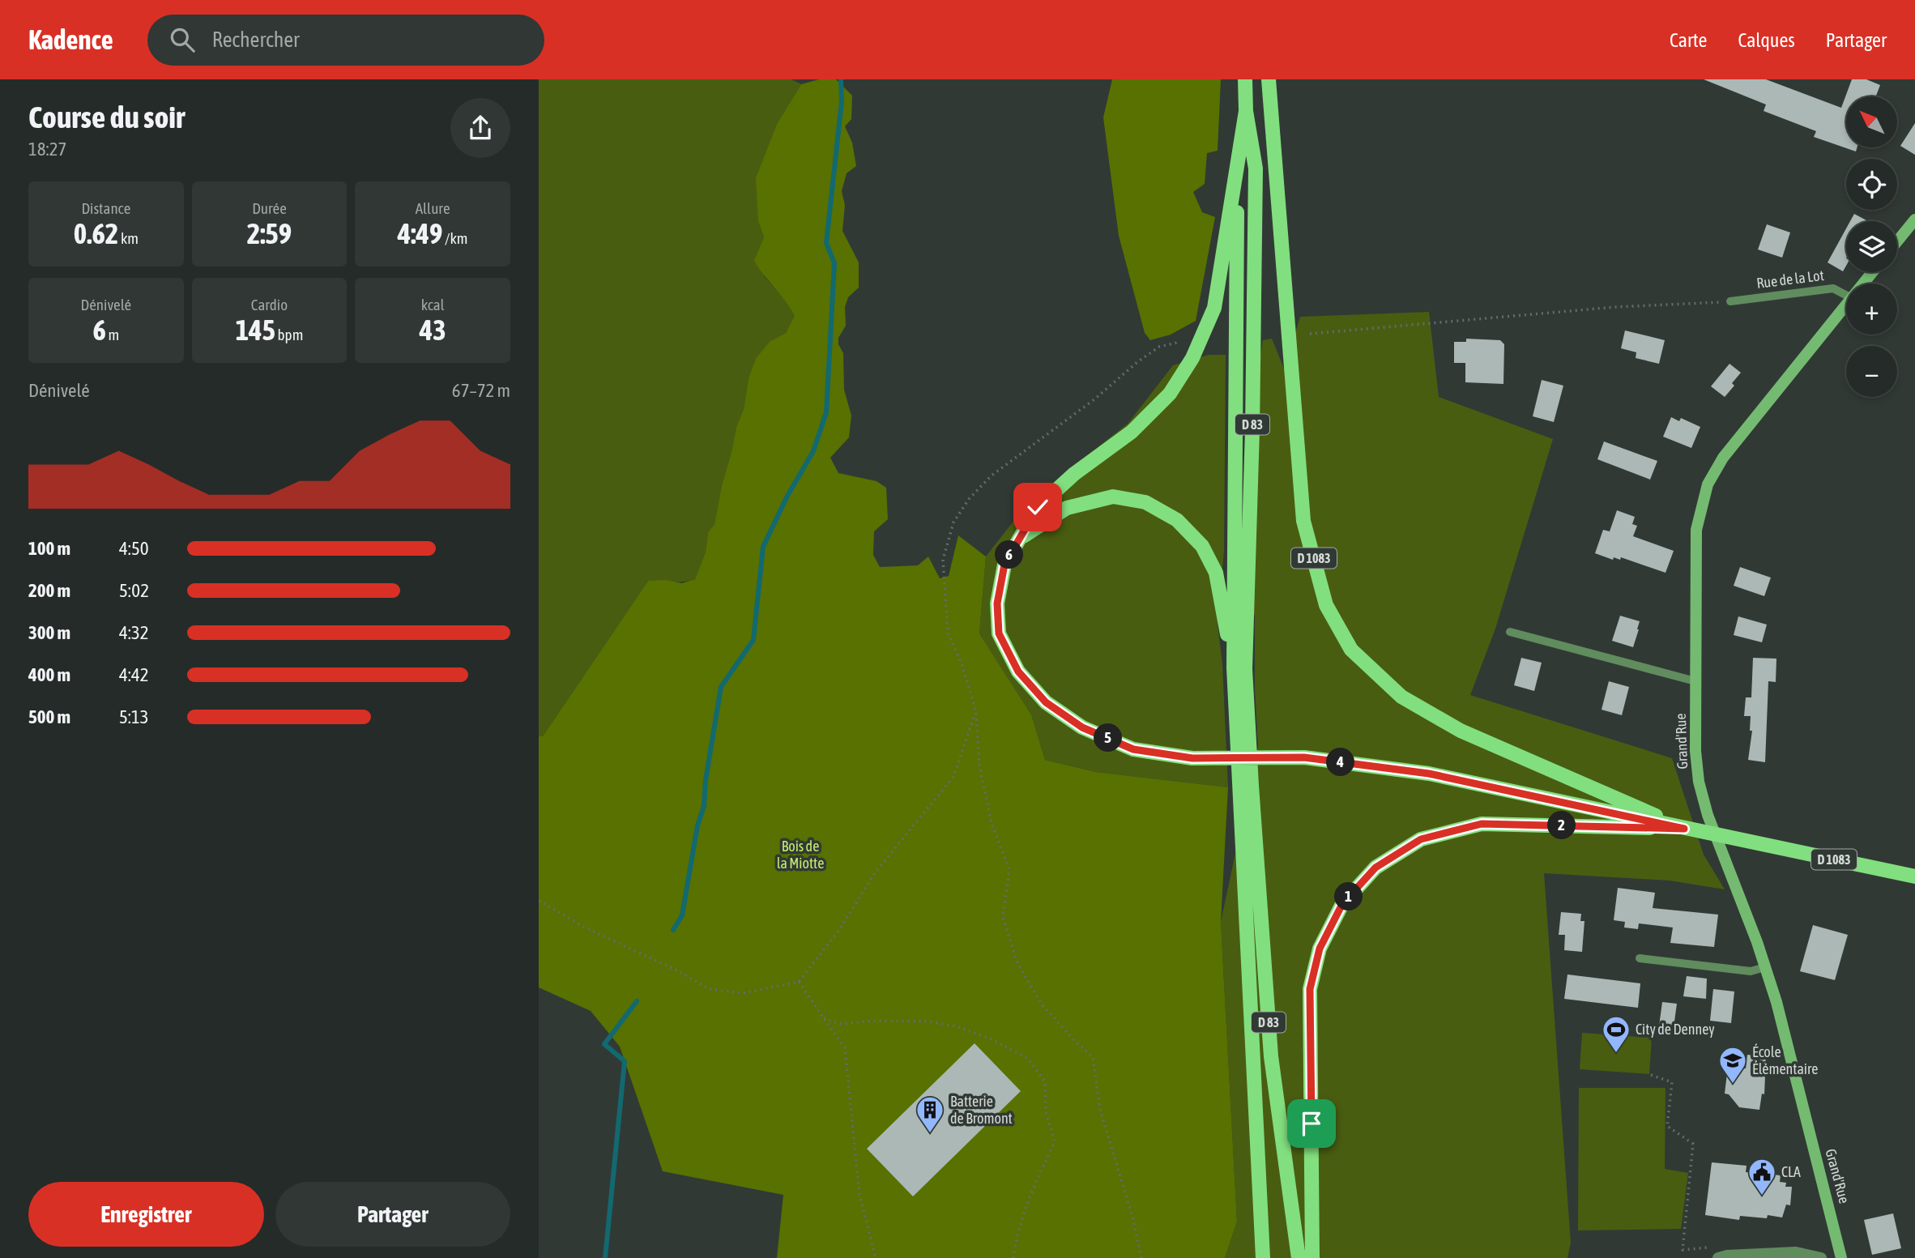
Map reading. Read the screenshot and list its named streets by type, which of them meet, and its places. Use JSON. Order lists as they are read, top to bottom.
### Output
{
  "streets": {
    "main road": ["D 83", "D 1083"],
    "street": ["Grand'Rue"],
    "lane": ["Rue de la Lot"]
  },
  "crossings": [
    ["D 83", "D 1083"]
  ],
  "parks": ["Bois de la Miotte"],
  "places": {
    "sports": ["City de Denney"],
    "school or university": ["École Élémentaire"],
    "building": ["Batterie de Bromont"],
    "public building": ["CLA"]
  },
  "north": "top left",
  "page": {
    "header": "Kadence",
    "search": "Rechercher",
    "nav": ["Carte", "Calques", "Partager"],
    "heading": ["Course du soir", "18:27"],
    "map_buttons": ["+", "−"],
    "stats": [
      ["Distance", "0.62 km"],
      ["Durée", "2:59"],
      ["Allure", "4:49 /km"],
      ["Dénivelé", "6 m"],
      ["Cardio", "145 bpm"],
      ["kcal", "43"]
    ],
    "chart": ["Dénivelé", "67–72 m"],
    "list": [
      {
        "name": "100 m",
        "note": "4:50"
      },
      {
        "name": "200 m",
        "note": "5:02"
      },
      {
        "name": "300 m",
        "note": "4:32"
      },
      {
        "name": "400 m",
        "note": "4:42"
      },
      {
        "name": "500 m",
        "note": "5:13"
      }
    ],
    "pins": [
      "6",
      "5",
      "4",
      "2",
      "1"
    ],
    "buttons": ["Enregistrer", "Partager"]
  }
}
